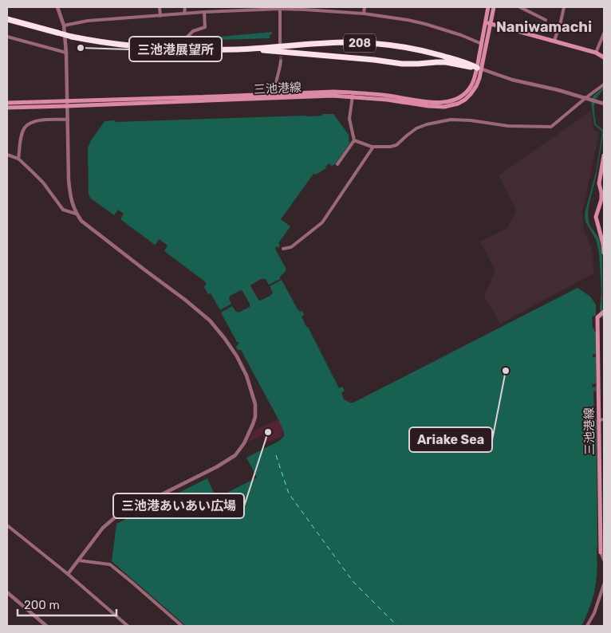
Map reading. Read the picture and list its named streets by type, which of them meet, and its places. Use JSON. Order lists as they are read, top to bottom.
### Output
{
  "streets": {
    "highway": ["208"],
    "main road": ["三池港線"]
  },
  "crossings": [
    ["208", "三池港線"]
  ],
  "districts": ["Naniwamachi"],
  "places": ["三池港展望所", "Ariake Sea", "三池港あいあい広場"],
  "scale_bar": "200 m"
}
